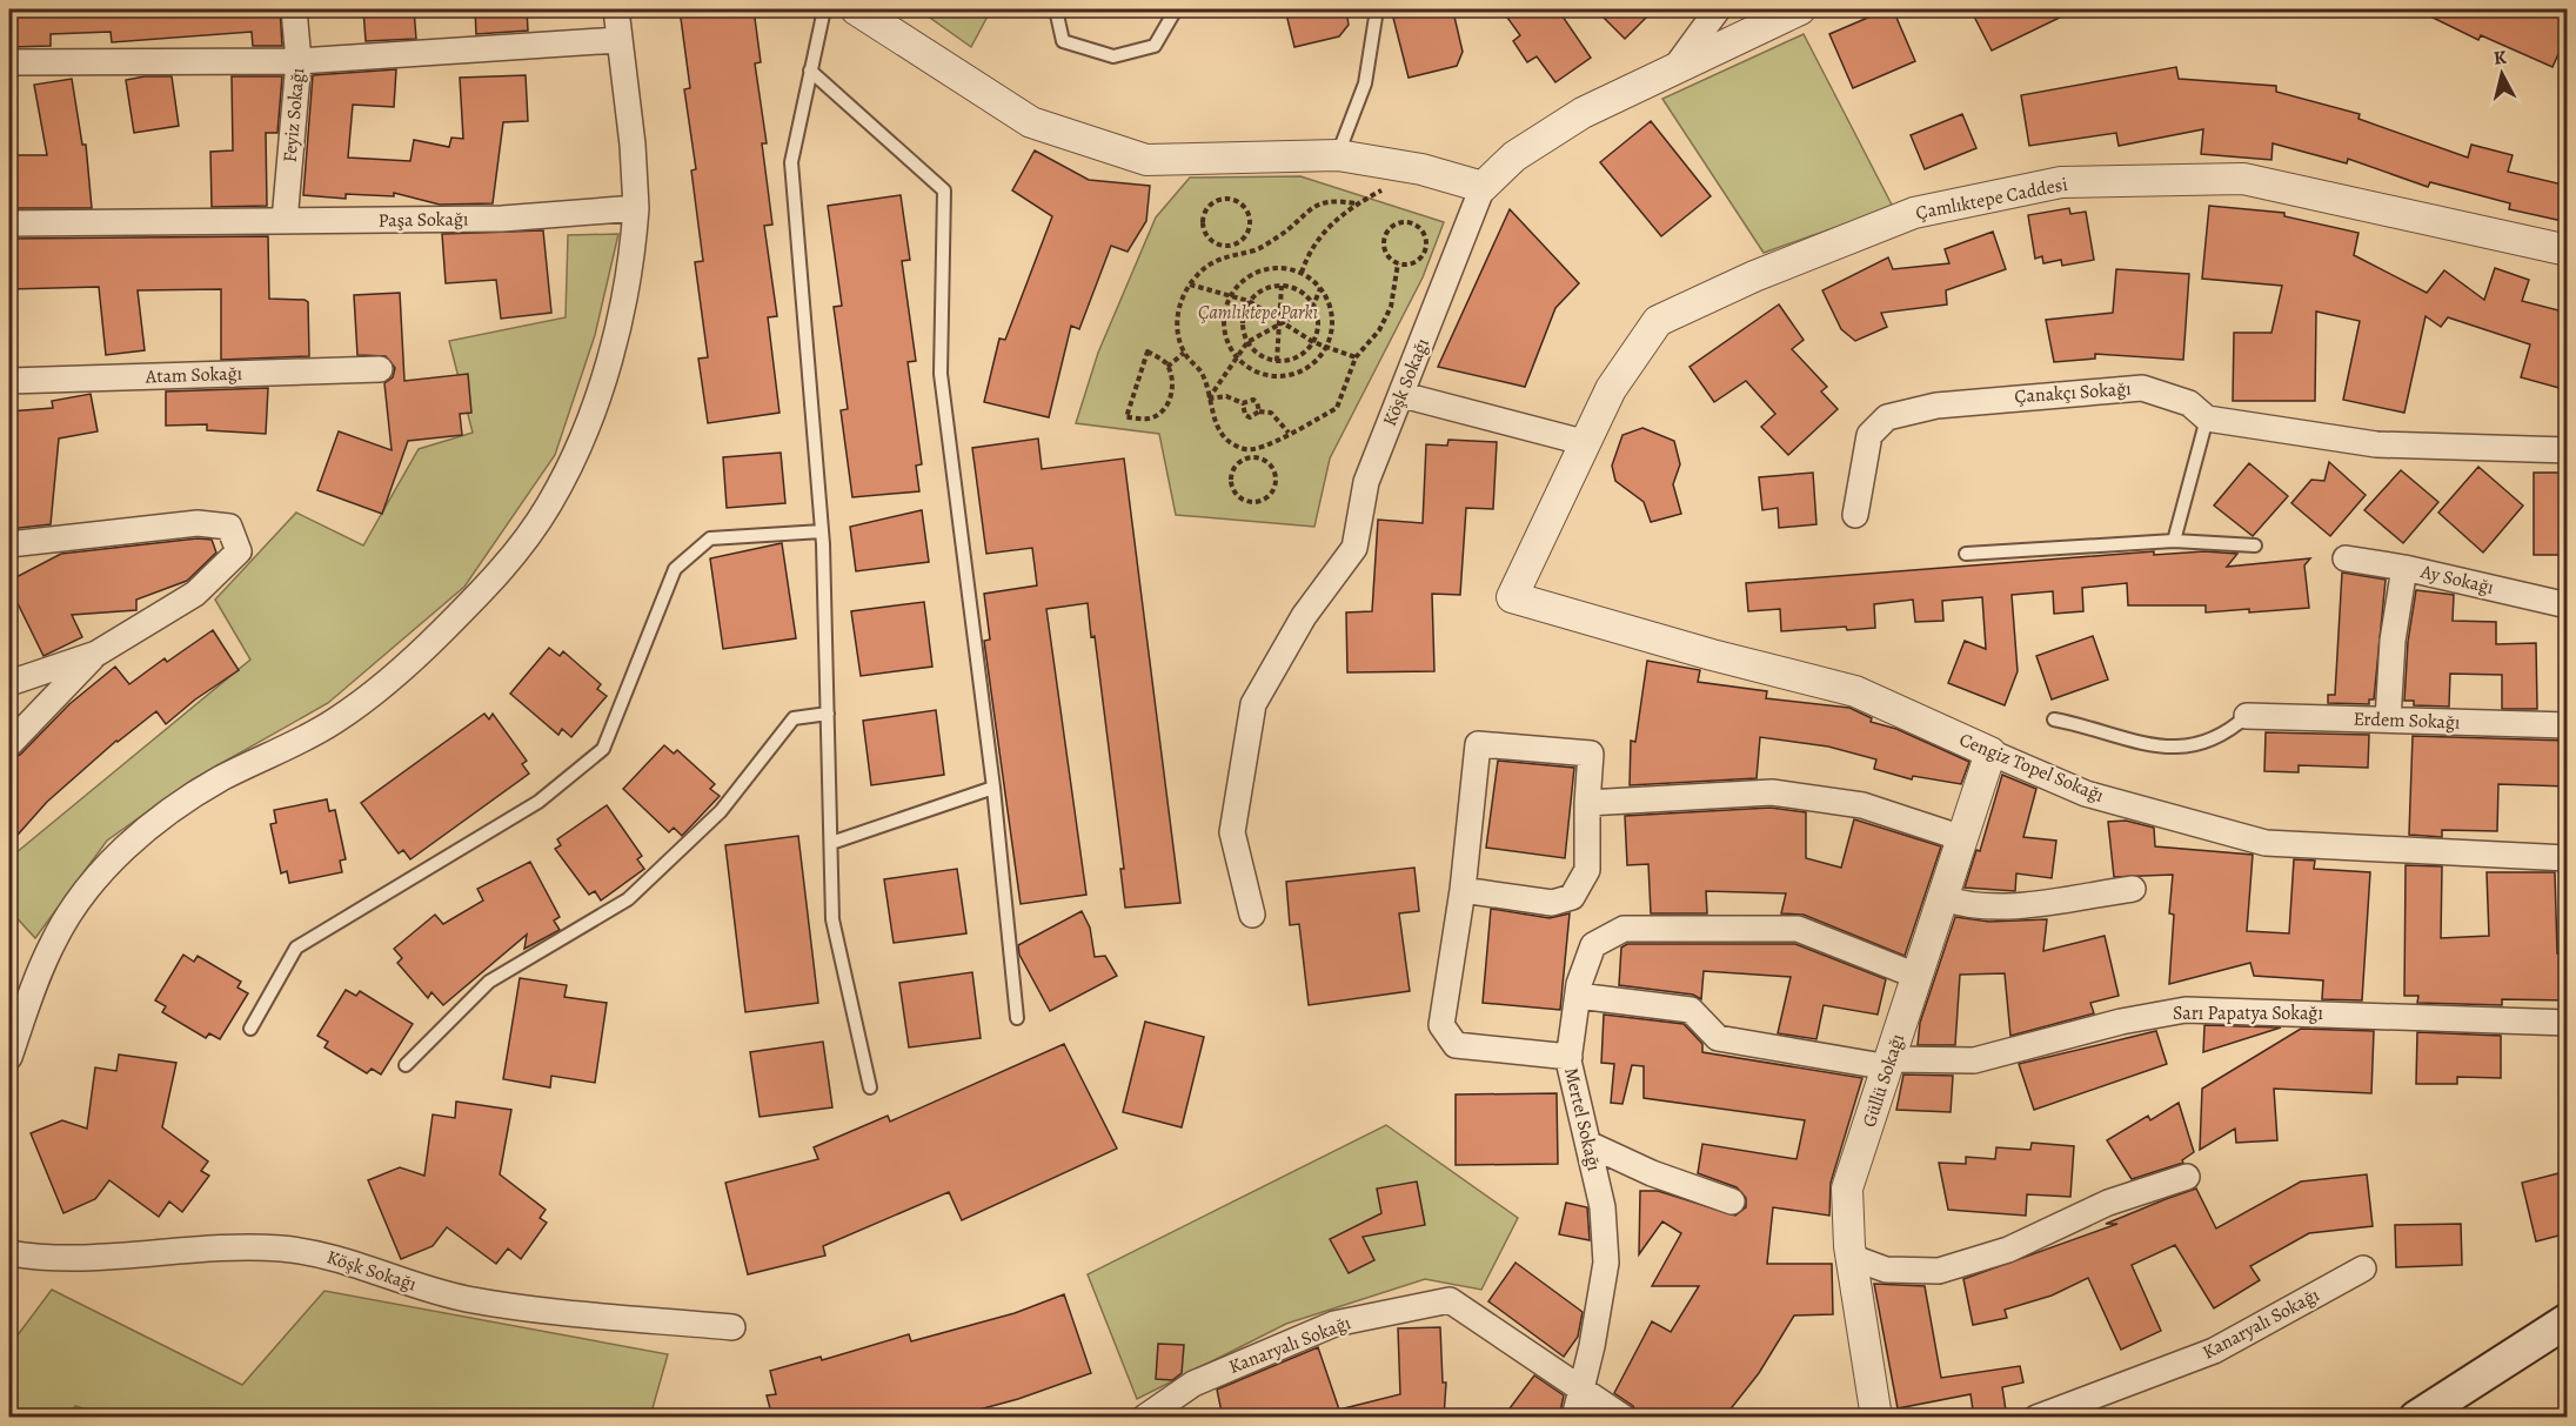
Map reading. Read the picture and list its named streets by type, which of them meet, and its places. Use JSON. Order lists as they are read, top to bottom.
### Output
{
  "streets": {
    "street": [
      "Feyiz Sokağı",
      "Çamlıktepe Caddesi",
      "Paşa Sokağı",
      "Atam Sokağı",
      "Köşk Sokağı",
      "Çanakçı Sokağı",
      "Ay Sokağı",
      "Erdem Sokağı",
      "Cengiz Topel Sokağı",
      "Sarı Papatya Sokağı",
      "Güllü Sokağı",
      "Mertel Sokağı",
      "Kanaryalı Sokağı"
    ]
  },
  "crossings": [
    ["Feyiz Sokağı", "Paşa Sokağı"],
    ["Çamlıktepe Caddesi", "Cengiz Topel Sokağı"],
    ["Cengiz Topel Sokağı", "Güllü Sokağı"],
    ["Sarı Papatya Sokağı", "Güllü Sokağı"],
    ["Sarı Papatya Sokağı", "Mertel Sokağı"],
    ["Güllü Sokağı", "Mertel Sokağı"],
    ["Mertel Sokağı", "Kanaryalı Sokağı"]
  ],
  "parks": ["Çamlıktepe Parkı"],
  "north": "top"
}
